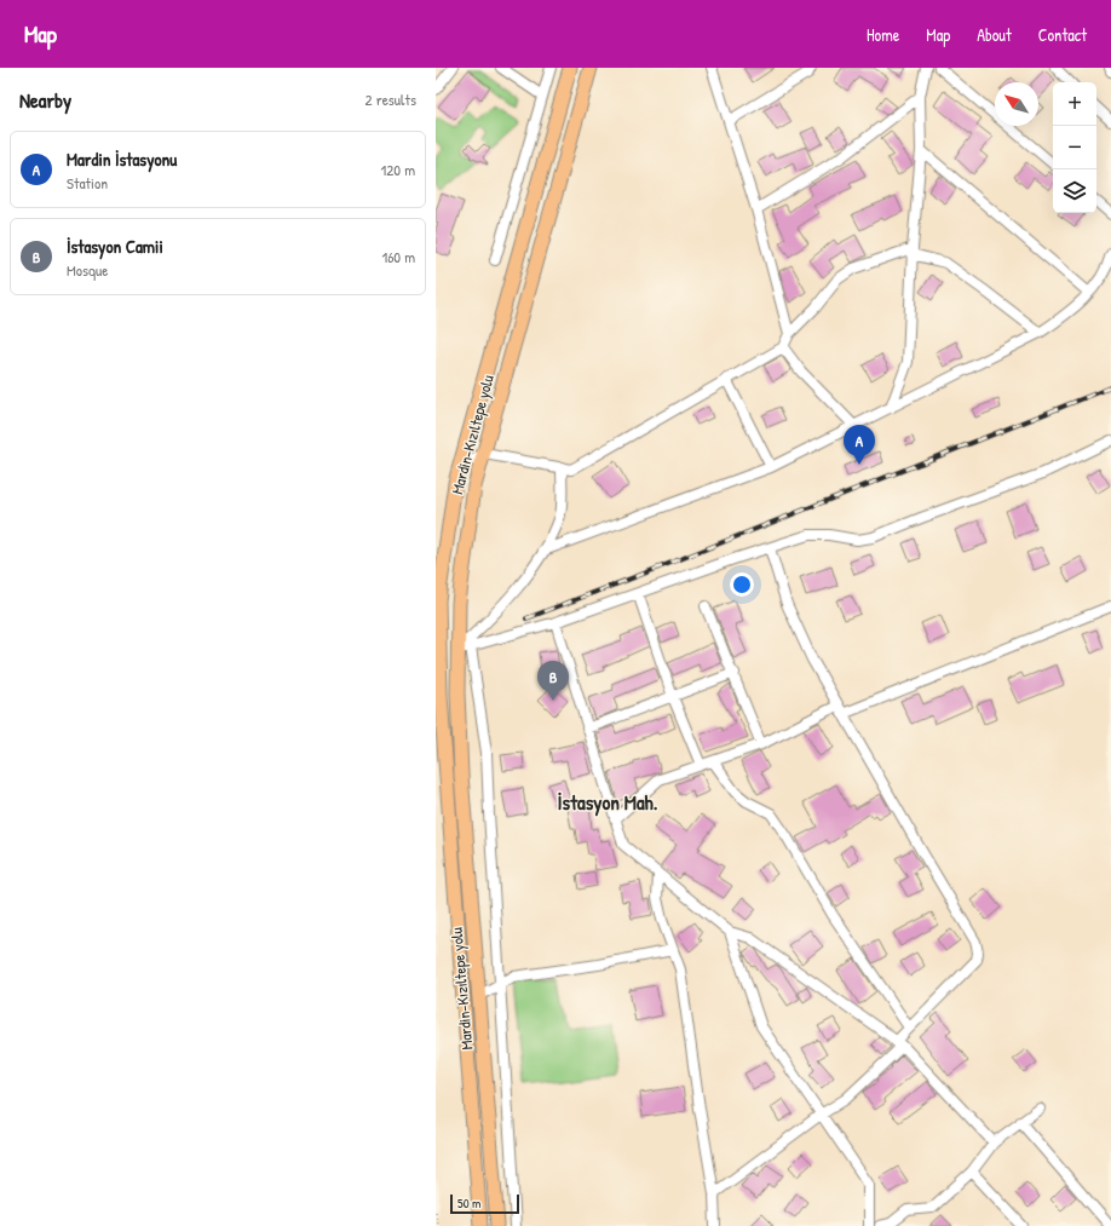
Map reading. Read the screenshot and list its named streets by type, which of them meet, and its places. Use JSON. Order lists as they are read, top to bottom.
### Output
{
  "streets": {
    "highway": ["Mardin-Kızıltepe yolu"]
  },
  "districts": ["İstasyon Mah."],
  "scale_bar": "50 m",
  "north": "top left",
  "page": {
    "header": "Map",
    "nav": [
      "Home",
      "Map",
      "About",
      "Contact"
    ],
    "heading": ["Nearby", "2 results"],
    "map_buttons": ["+", "−"],
    "list": [
      {
        "mark": "A",
        "name": "Mardin İstasyonu",
        "note": "Station",
        "value": "120 m"
      },
      {
        "mark": "B",
        "name": "İstasyon Camii",
        "note": "Mosque",
        "value": "160 m"
      }
    ],
    "pins": ["A", "B"],
    "scale": "50 m"
  }
}
